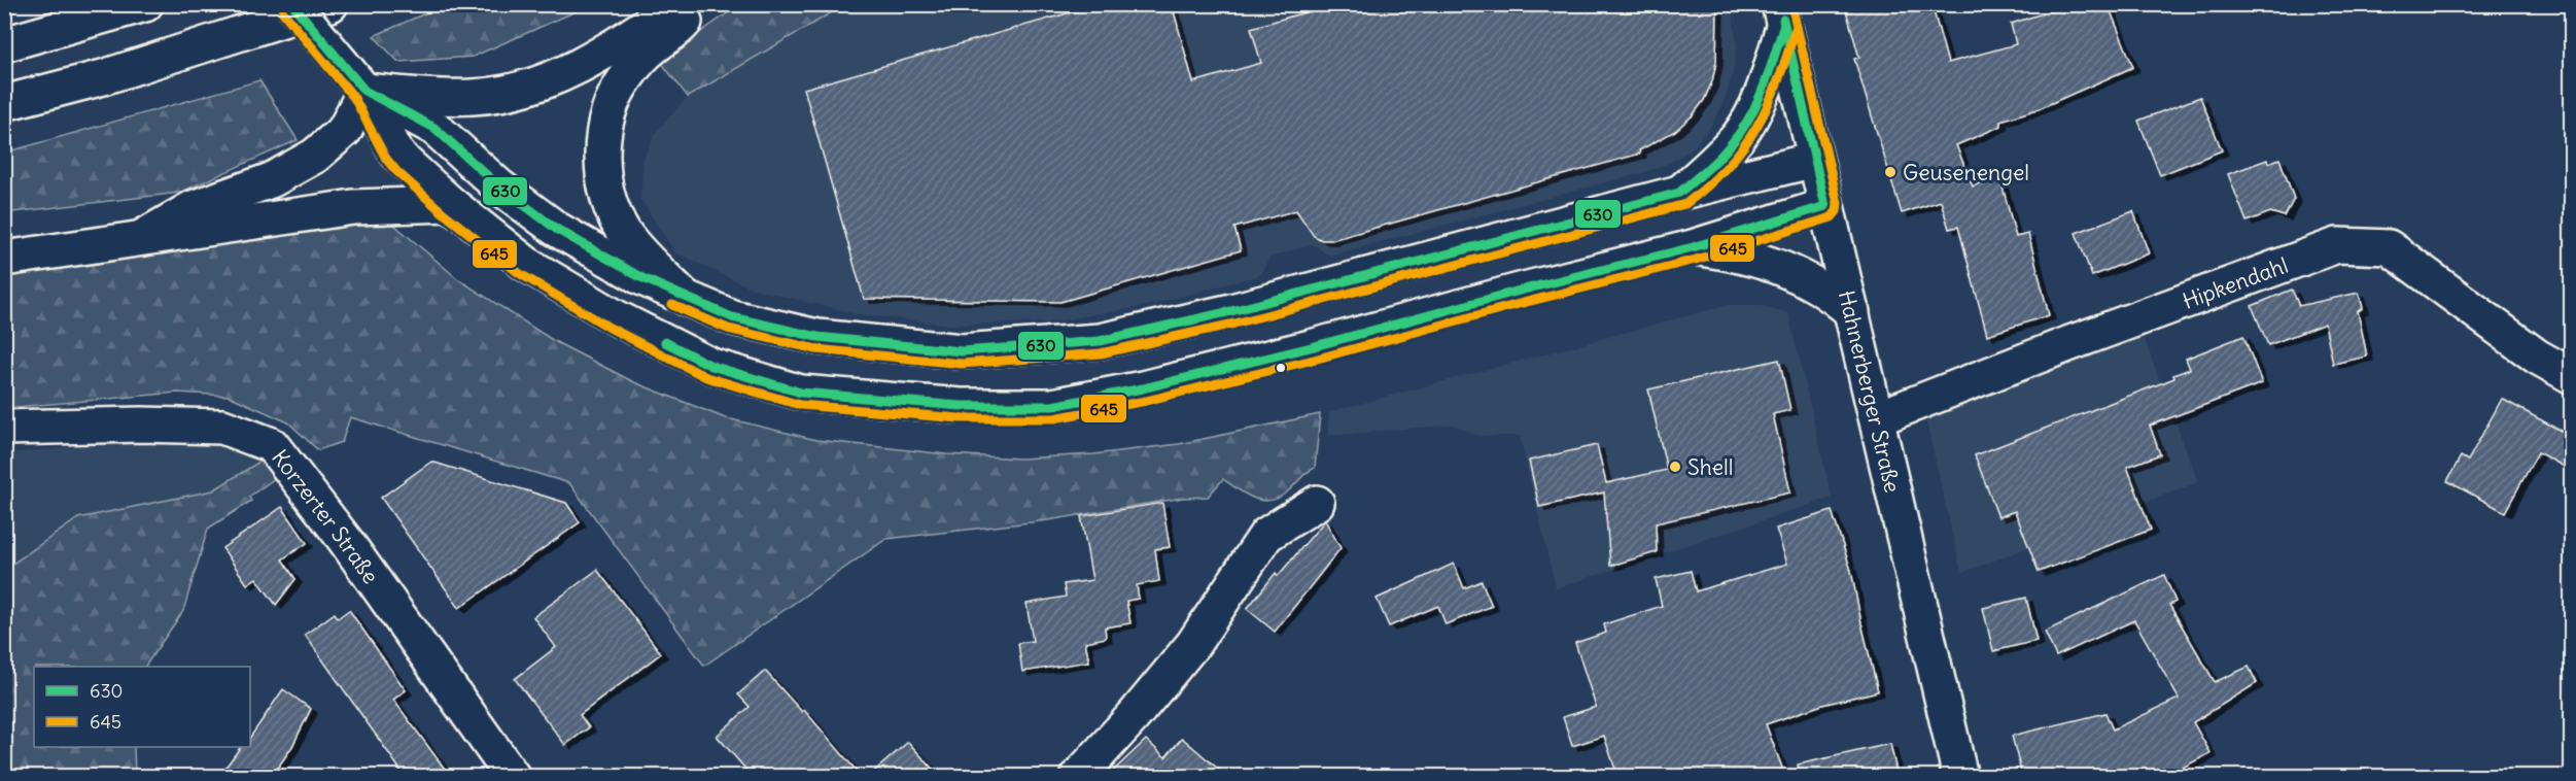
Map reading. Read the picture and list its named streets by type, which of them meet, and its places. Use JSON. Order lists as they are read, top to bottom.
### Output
{
  "streets": {
    "main road": ["Hipkendahl", "Hahnerberger Straße", "Korzerter Straße"]
  },
  "crossings": [
    ["Hipkendahl", "Hahnerberger Straße"]
  ],
  "places": ["Geusenengel", "Shell"],
  "lines": ["transit line 630", "transit line 645"],
  "legend": ["630", "645"]
}
